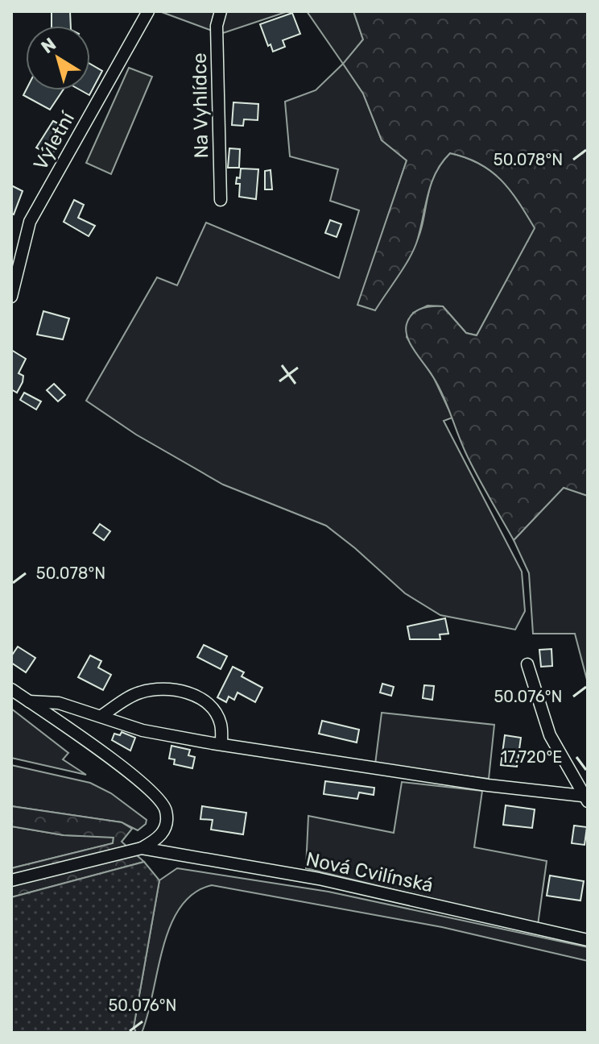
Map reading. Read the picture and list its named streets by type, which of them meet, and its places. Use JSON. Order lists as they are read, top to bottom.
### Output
{
  "streets": {
    "street": ["Na Vyhlídce", "Výletní", "Nová Cvilínská"]
  },
  "north": "top left",
  "coordinates": ["50.078°N", "50.076°N", "17.720°E"]
}
